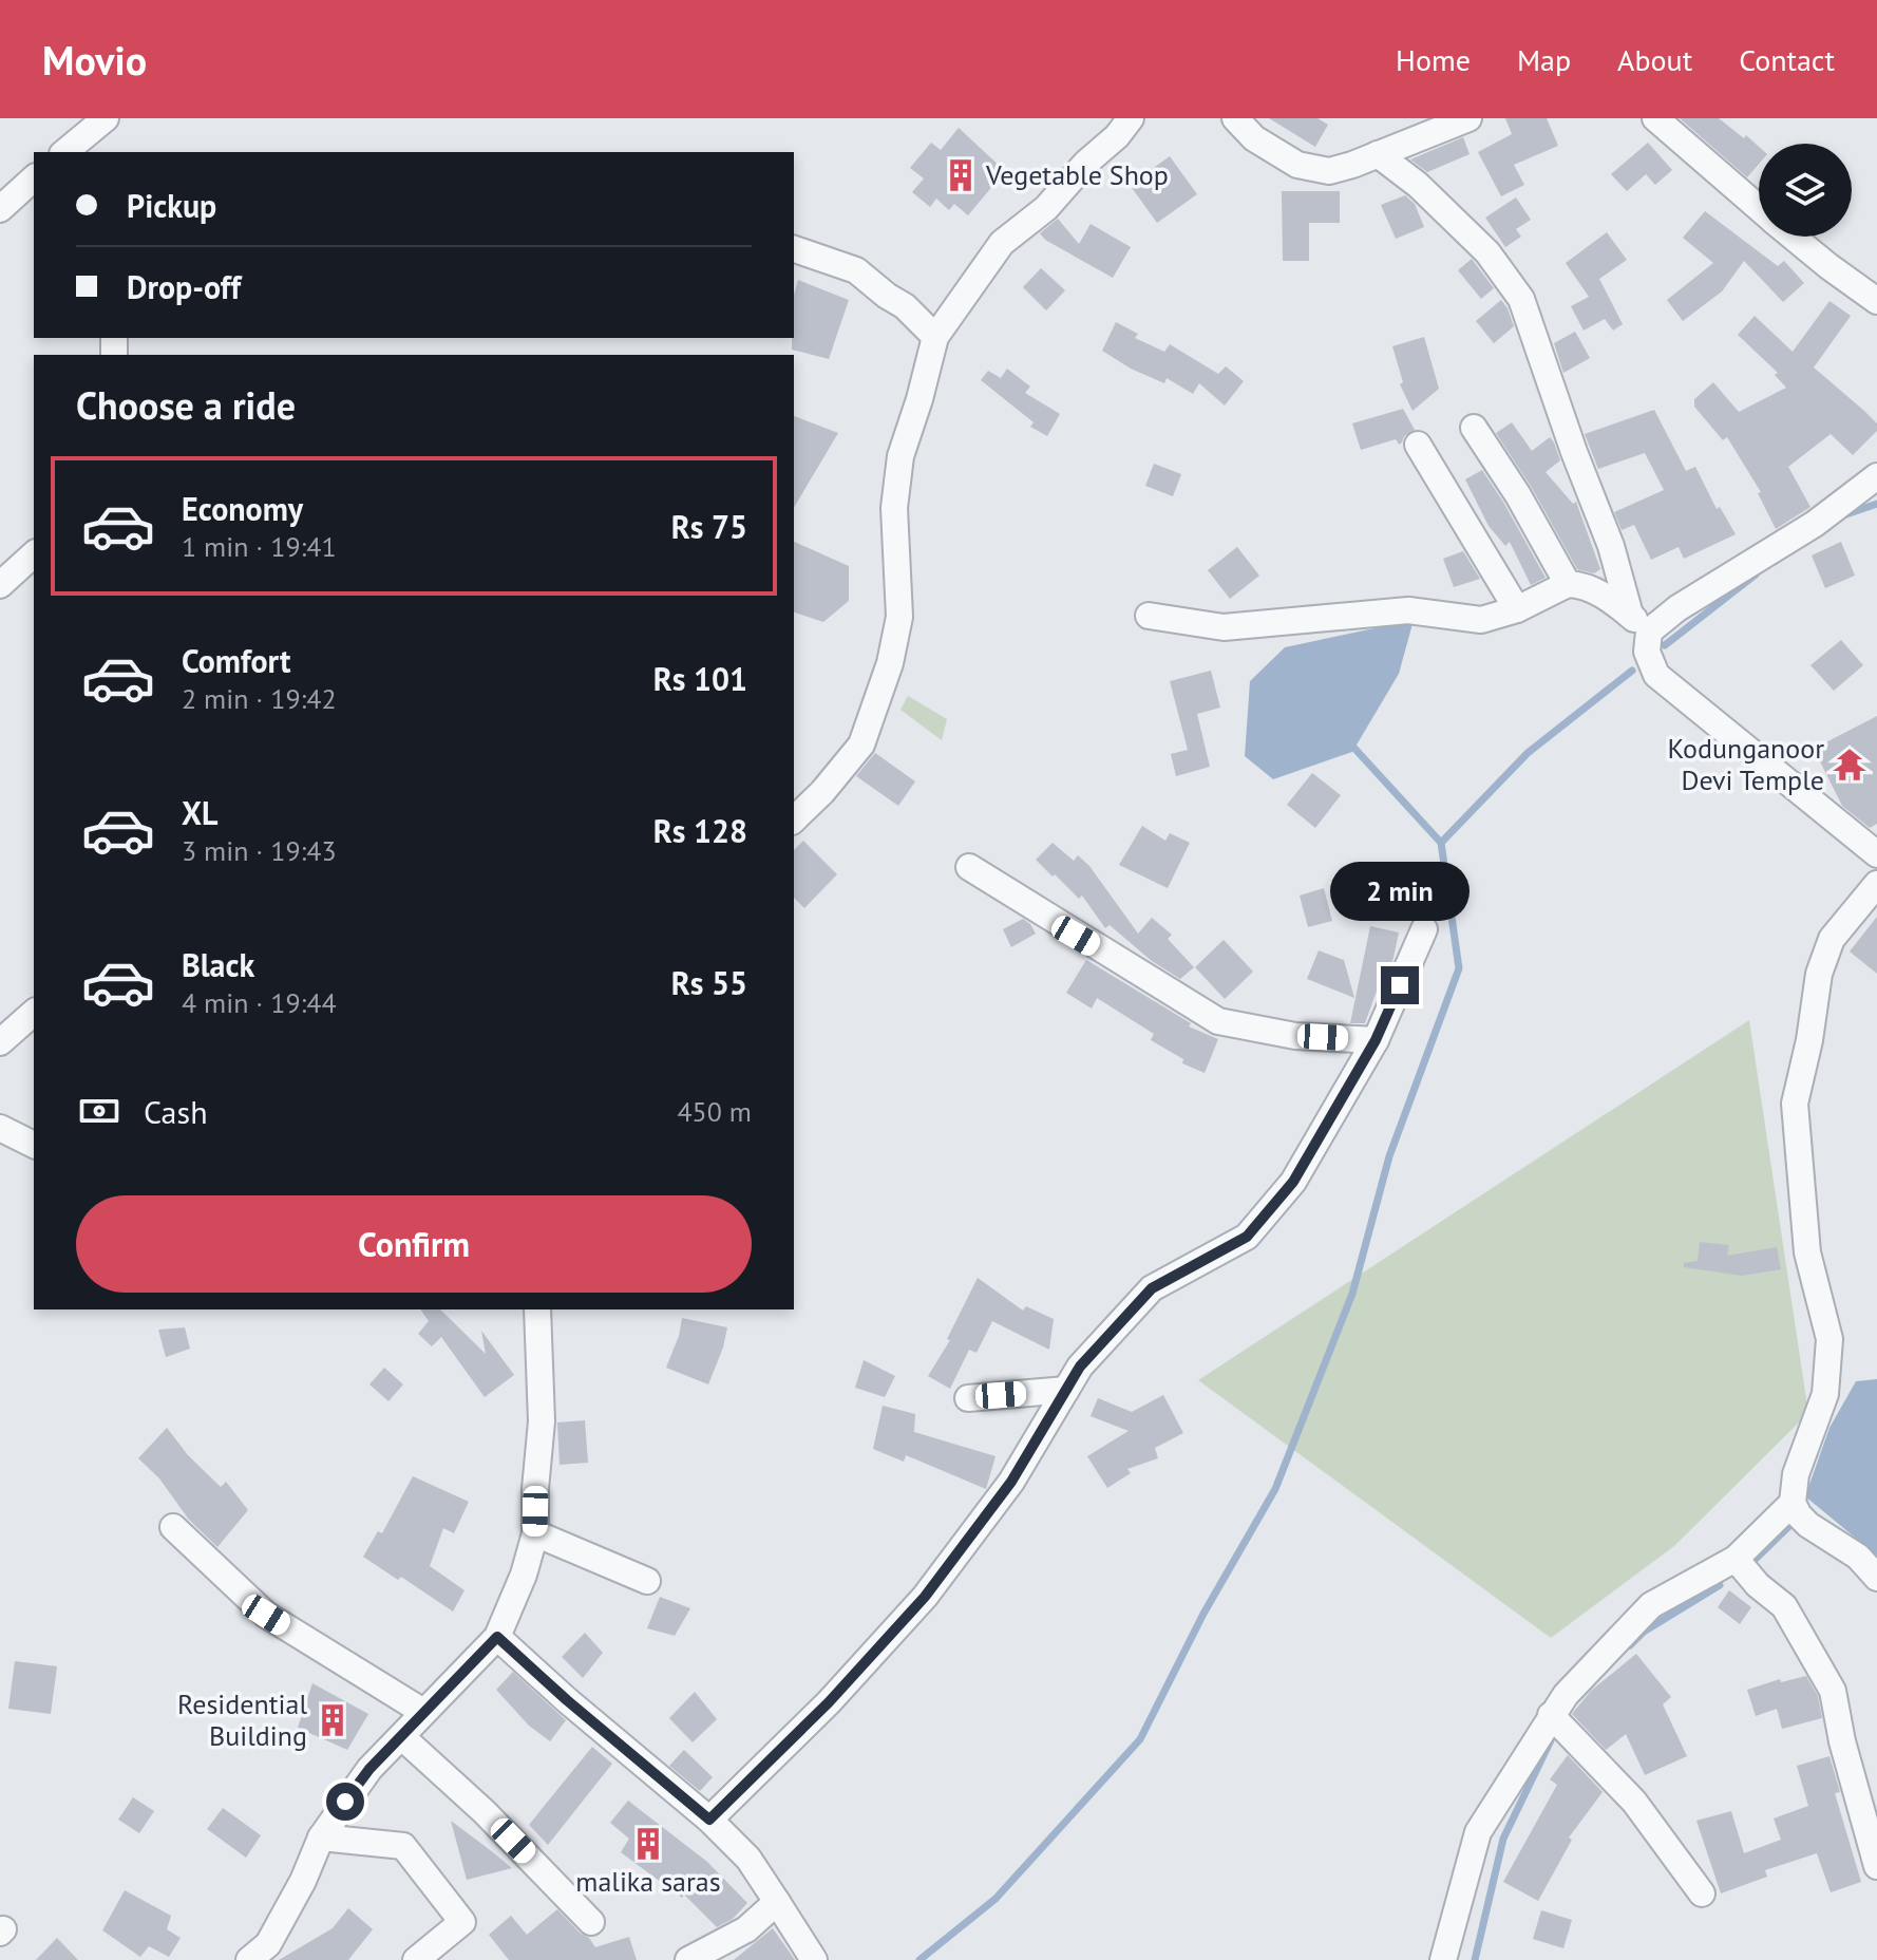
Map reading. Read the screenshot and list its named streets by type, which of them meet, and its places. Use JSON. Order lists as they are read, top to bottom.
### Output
{
  "places": {
    "building": ["Vegetable Shop", "Residential Building", "malika saras"],
    "temple": ["Kodunganoor Devi Temple"]
  },
  "page": {
    "header": "Movio",
    "nav": [
      "Home",
      "Map",
      "About",
      "Contact"
    ],
    "banner": ["Pickup", "Drop-off"],
    "heading": "Choose a ride",
    "list": [
      {
        "name": "Economy",
        "note": "1 min · 19:41",
        "value": "Rs 75"
      },
      {
        "name": "Comfort",
        "note": "2 min · 19:42",
        "value": "Rs 101"
      },
      {
        "name": "XL",
        "note": "3 min · 19:43",
        "value": "Rs 128"
      },
      {
        "name": "Black",
        "note": "4 min · 19:44",
        "value": "Rs 55"
      }
    ],
    "bubble": "2 min",
    "pay": ["Cash", "450 m"],
    "buttons": "Confirm"
  }
}
